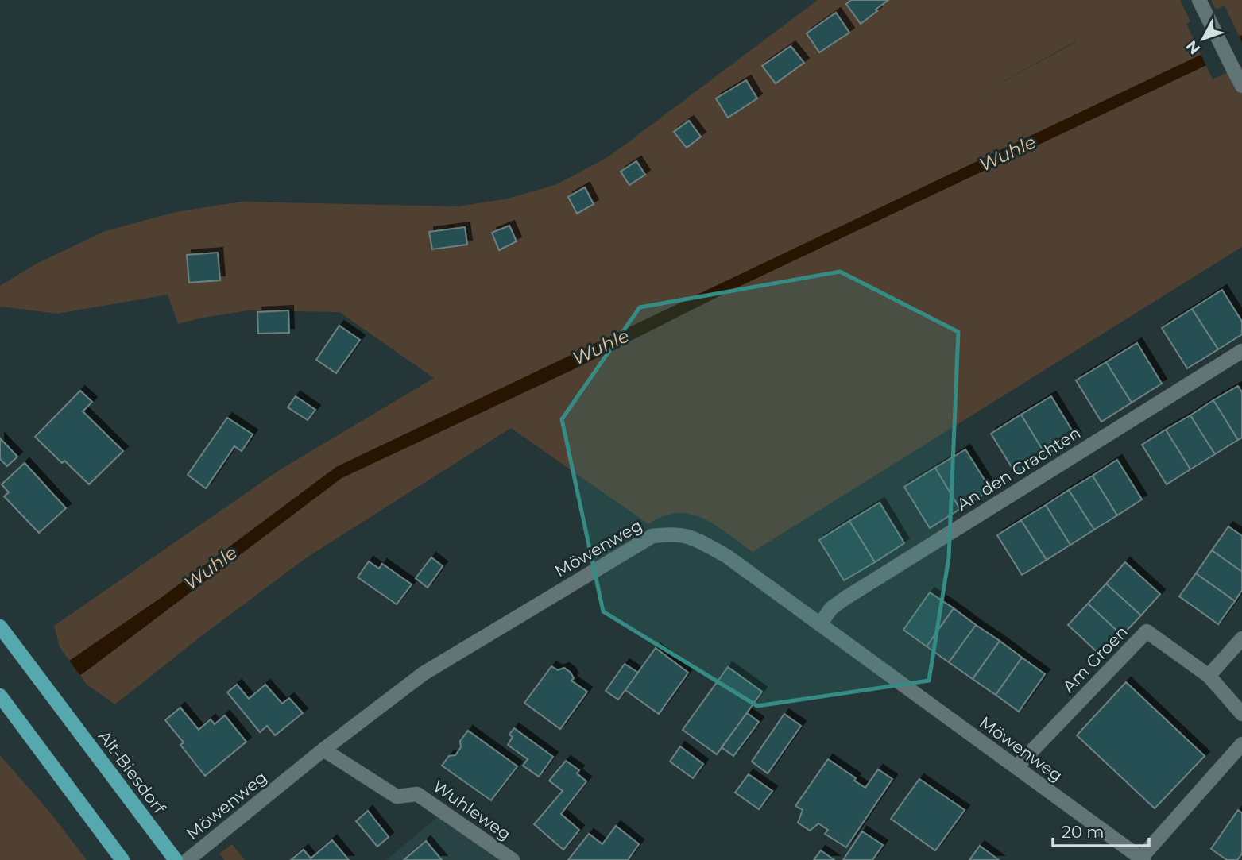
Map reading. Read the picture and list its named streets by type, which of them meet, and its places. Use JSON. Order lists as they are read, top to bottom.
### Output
{
  "streets": {
    "main road": ["Alt-Biesdorf"],
    "street": [
      "An den Grachten",
      "Möwenweg",
      "Am Groen",
      "Wuhleweg"
    ]
  },
  "crossings": [
    ["An den Grachten", "Möwenweg"],
    ["Möwenweg", "Am Groen"],
    ["Möwenweg", "Wuhleweg"]
  ],
  "water": ["Wuhle"],
  "scale_bar": "20 m",
  "north": "bottom left"
}
